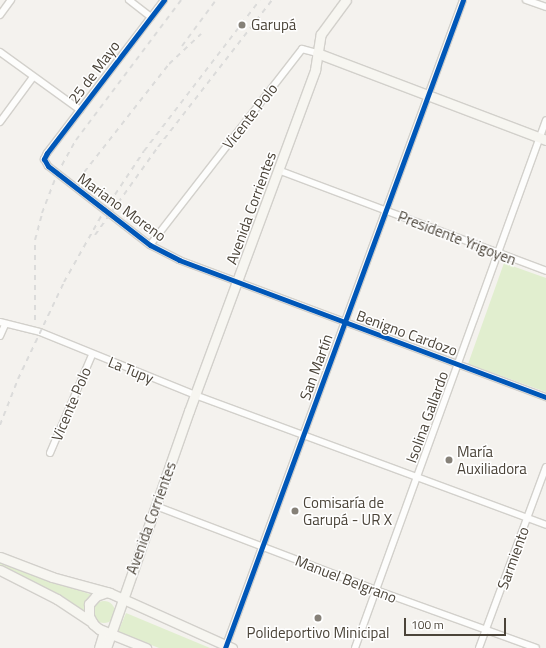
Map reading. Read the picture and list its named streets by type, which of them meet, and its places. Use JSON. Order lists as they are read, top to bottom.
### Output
{
  "streets": {
    "main road": ["Avenida Corrientes"],
    "street": [
      "25 de Mayo",
      "Vicente Polo",
      "Mariano Moreno",
      "Presidente Yrigoyen",
      "Benigno Cardozo",
      "San Martín",
      "La Tupy",
      "Isolina Gallardo",
      "Sarmiento",
      "Manuel Belgrano"
    ]
  },
  "crossings": [
    ["25 de Mayo", "Mariano Moreno"],
    ["Vicente Polo", "Mariano Moreno"],
    ["Vicente Polo", "Avenida Corrientes"],
    ["Vicente Polo", "La Tupy"],
    ["Mariano Moreno", "Avenida Corrientes"],
    ["Mariano Moreno", "Benigno Cardozo"],
    ["Avenida Corrientes", "Presidente Yrigoyen"],
    ["Avenida Corrientes", "Benigno Cardozo"],
    ["Avenida Corrientes", "La Tupy"],
    ["Avenida Corrientes", "Manuel Belgrano"],
    ["Presidente Yrigoyen", "San Martín"],
    ["Presidente Yrigoyen", "Isolina Gallardo"],
    ["Benigno Cardozo", "San Martín"],
    ["Benigno Cardozo", "Isolina Gallardo"],
    ["San Martín", "La Tupy"],
    ["San Martín", "Manuel Belgrano"],
    ["La Tupy", "Isolina Gallardo"],
    ["La Tupy", "Sarmiento"],
    ["Isolina Gallardo", "Manuel Belgrano"],
    ["Sarmiento", "Manuel Belgrano"]
  ],
  "places": [
    "Garupá",
    "María Auxiliadora",
    "Comisaría de Garupá - UR X",
    "Polideportivo Minicipal"
  ],
  "scale_bar": "100 m"
}
